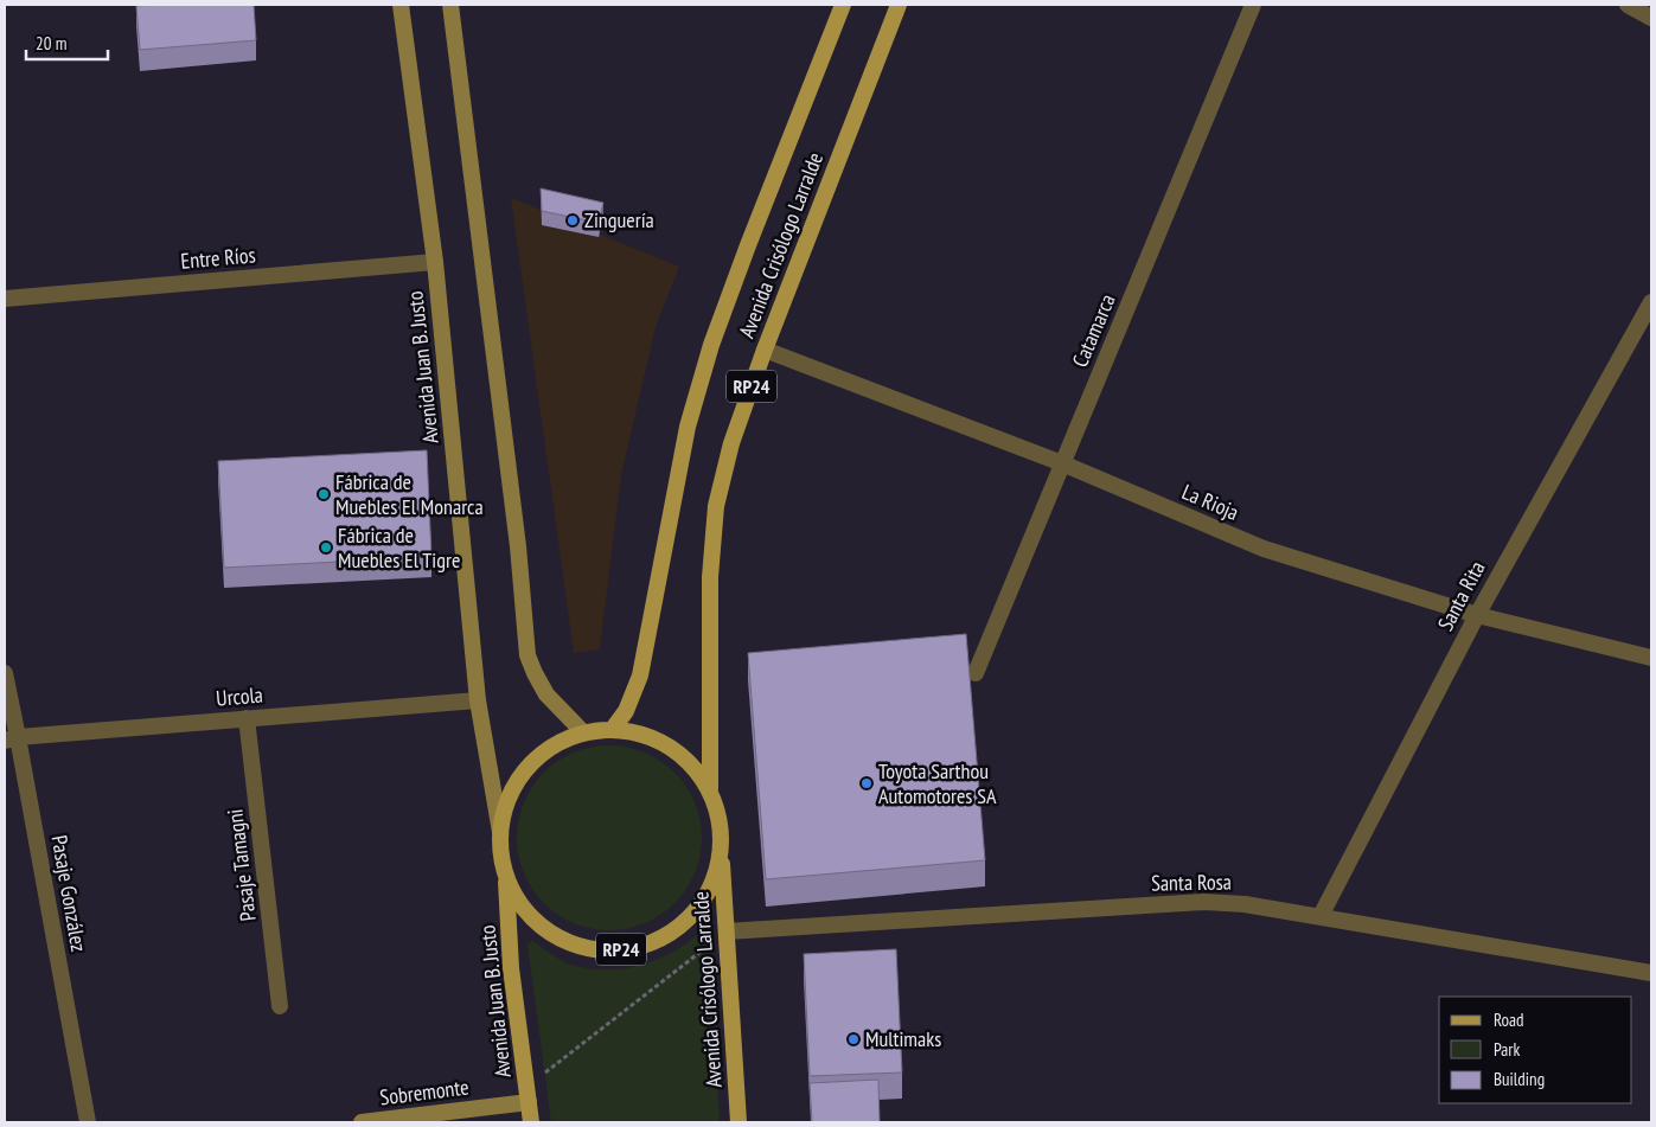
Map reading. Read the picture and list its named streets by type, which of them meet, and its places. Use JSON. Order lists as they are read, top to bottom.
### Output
{
  "streets": {
    "main road": [
      "Avenida Crisólogo Larralde",
      "Avenida Juan B. Justo",
      "RP24",
      "Sobremonte"
    ],
    "street": [
      "Entre Ríos",
      "Catamarca",
      "La Rioja",
      "Santa Rita",
      "Urcola",
      "Pasaje Tamagni",
      "Santa Rosa",
      "Pasaje González"
    ]
  },
  "crossings": [
    ["Avenida Crisólogo Larralde", "RP24"],
    ["Avenida Crisólogo Larralde", "La Rioja"],
    ["Avenida Crisólogo Larralde", "Santa Rosa"],
    ["Entre Ríos", "Avenida Juan B. Justo"],
    ["Catamarca", "La Rioja"],
    ["Avenida Juan B. Justo", "RP24"],
    ["Avenida Juan B. Justo", "Urcola"],
    ["Avenida Juan B. Justo", "Sobremonte"],
    ["La Rioja", "Santa Rita"],
    ["Santa Rita", "Santa Rosa"],
    ["Urcola", "Pasaje Tamagni"],
    ["Urcola", "Pasaje González"]
  ],
  "places": [
    "Zinguería",
    "Fábrica de Muebles El Monarca",
    "Fábrica de Muebles El Tigre",
    "Toyota Sarthou Automotores SA",
    "Multimaks"
  ],
  "legend": ["Road", "Park", "Building"],
  "scale_bar": "20 m"
}
